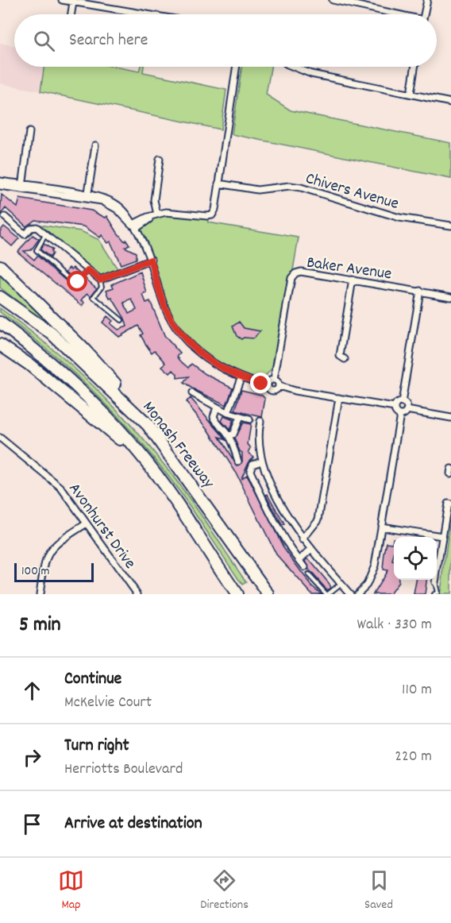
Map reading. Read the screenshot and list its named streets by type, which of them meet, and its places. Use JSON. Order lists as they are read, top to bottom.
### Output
{
  "streets": {
    "highway": ["Monash Freeway"],
    "street": ["Chivers Avenue", "Baker Avenue", "Avonhurst Drive"]
  },
  "scale_bar": "100 m",
  "page": {
    "search": "Search here",
    "scale": "100 m",
    "heading": ["5 min", "Walk · 330 m"],
    "list": [
      ["Continue", "McKelvie Court", "110 m"],
      ["Turn right", "Herriotts Boulevard", "220 m"],
      "Arrive at destination"
    ],
    "nav": ["Map", "Directions", "Saved"]
  }
}
